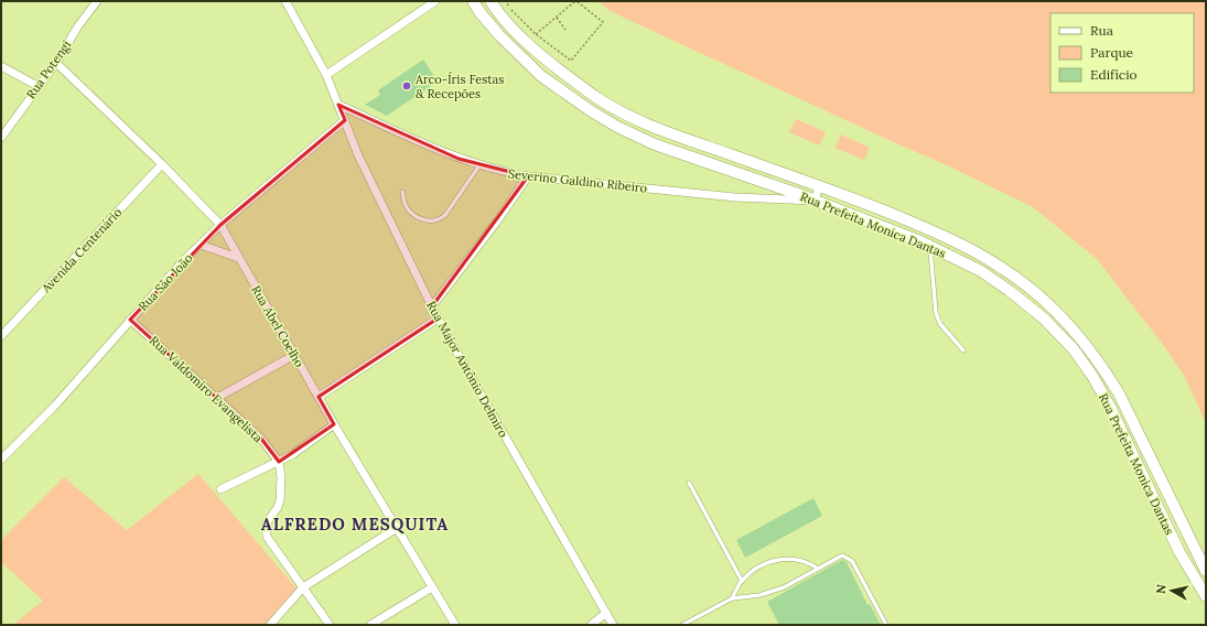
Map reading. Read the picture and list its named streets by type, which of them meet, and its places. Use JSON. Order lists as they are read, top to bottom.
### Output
{
  "streets": {
    "main road": ["Rua Prefeita Monica Dantas"],
    "street": [
      "Rua Potengi",
      "Severino Galdino Ribeiro",
      "Avenida Centenário",
      "Rua São João",
      "Rua Abel Coelho",
      "Rua Major Antônio Delmiro",
      "Rua Valdomiro Evangelista"
    ]
  },
  "crossings": [
    ["Rua Potengi", "Rua Abel Coelho"],
    ["Severino Galdino Ribeiro", "Rua Prefeita Monica Dantas"],
    ["Severino Galdino Ribeiro", "Rua Major Antônio Delmiro"],
    ["Avenida Centenário", "Rua Abel Coelho"],
    ["Rua São João", "Rua Abel Coelho"],
    ["Rua São João", "Rua Major Antônio Delmiro"],
    ["Rua São João", "Rua Valdomiro Evangelista"]
  ],
  "districts": ["ALFREDO MESQUITA"],
  "places": ["Arco-Íris Festas & Recepões"],
  "legend": ["Rua", "Parque", "Edifício"],
  "north": "left"
}
